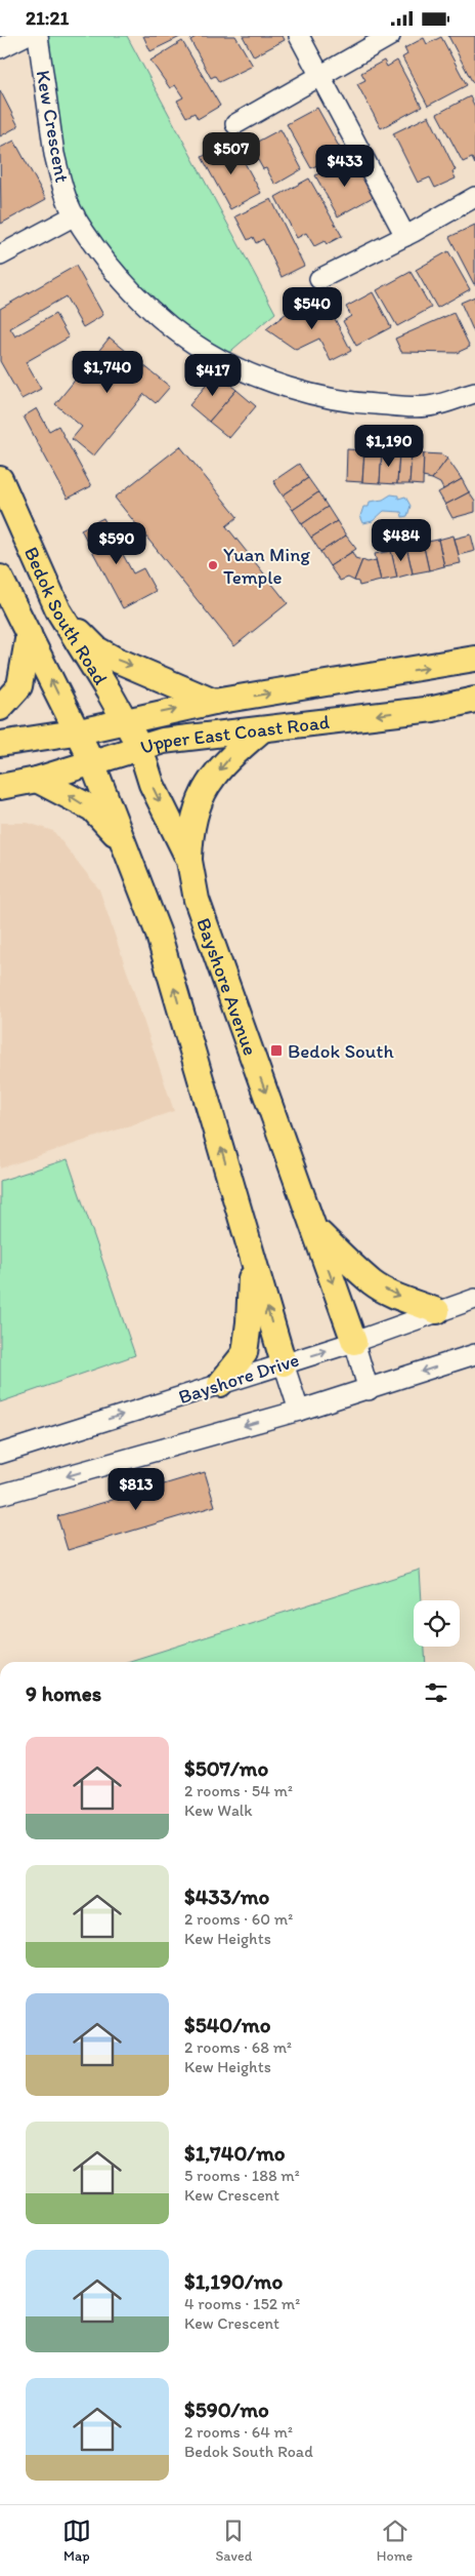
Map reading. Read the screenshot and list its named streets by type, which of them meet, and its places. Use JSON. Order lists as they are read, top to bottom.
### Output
{
  "streets": {
    "main road": ["Bedok South Road", "Upper East Coast Road", "Bayshore Avenue"],
    "street": ["Kew Crescent", "Bayshore Drive"]
  },
  "crossings": [
    ["Bedok South Road", "Upper East Coast Road"],
    ["Bedok South Road", "Bayshore Avenue"],
    ["Upper East Coast Road", "Bayshore Avenue"],
    ["Bayshore Avenue", "Bayshore Drive"]
  ],
  "places": {
    "other": ["Yuan Ming Temple"],
    "transit": ["Bedok South"]
  },
  "page": {
    "status": "21:21",
    "price": [
      "$507",
      "$433",
      "$540",
      "$1,740",
      "$417",
      "$1,190",
      "$484",
      "$590",
      "$813"
    ],
    "heading": "9 homes",
    "list": [
      {
        "name": "$507/mo",
        "note": "2 rooms · 54 m² · Kew Walk"
      },
      {
        "name": "$433/mo",
        "note": "2 rooms · 60 m² · Kew Heights"
      },
      {
        "name": "$540/mo",
        "note": "2 rooms · 68 m² · Kew Heights"
      },
      {
        "name": "$1,740/mo",
        "note": "5 rooms · 188 m² · Kew Crescent"
      },
      {
        "name": "$1,190/mo",
        "note": "4 rooms · 152 m² · Kew Crescent"
      },
      {
        "name": "$590/mo",
        "note": "2 rooms · 64 m² · Bedok South Road"
      }
    ],
    "tabs": ["Map", "Saved", "Home"]
  }
}
